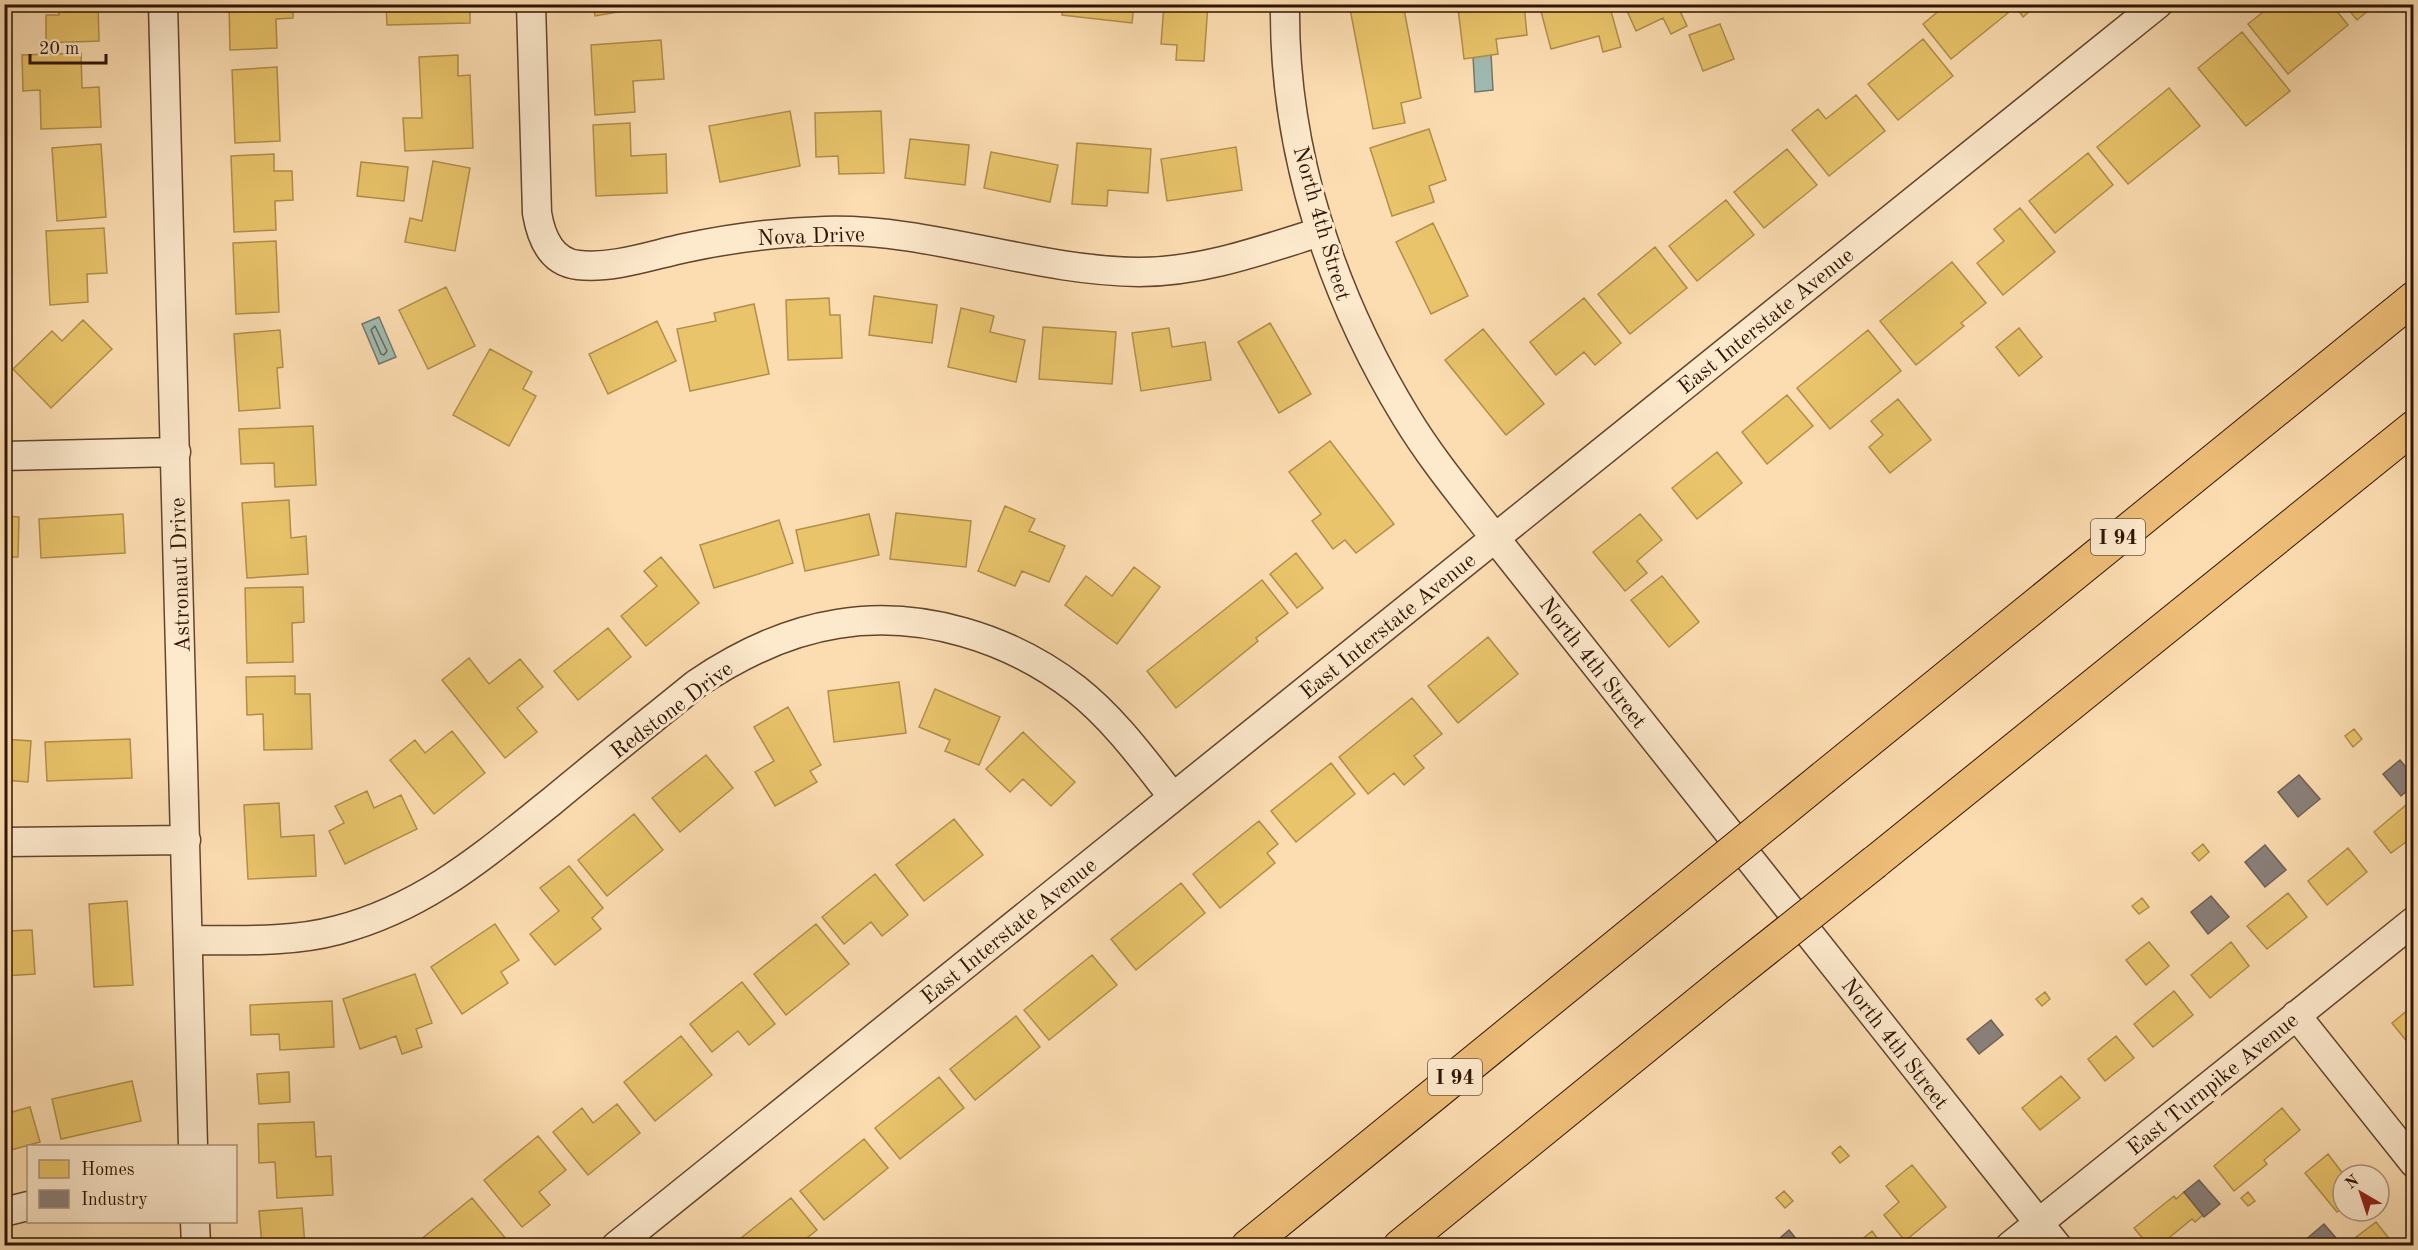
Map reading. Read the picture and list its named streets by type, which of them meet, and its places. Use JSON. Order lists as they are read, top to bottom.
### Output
{
  "streets": {
    "highway": ["I 94"],
    "street": [
      "North 4th Street",
      "Nova Drive",
      "East Interstate Avenue",
      "Astronaut Drive",
      "Redstone Drive",
      "East Turnpike Avenue"
    ]
  },
  "crossings": [
    ["North 4th Street", "Nova Drive"],
    ["North 4th Street", "East Interstate Avenue"],
    ["North 4th Street", "East Turnpike Avenue"],
    ["East Interstate Avenue", "Redstone Drive"],
    ["Astronaut Drive", "Redstone Drive"]
  ],
  "legend": ["Homes", "Industry"],
  "scale_bar": "20 m",
  "north": "top left"
}
